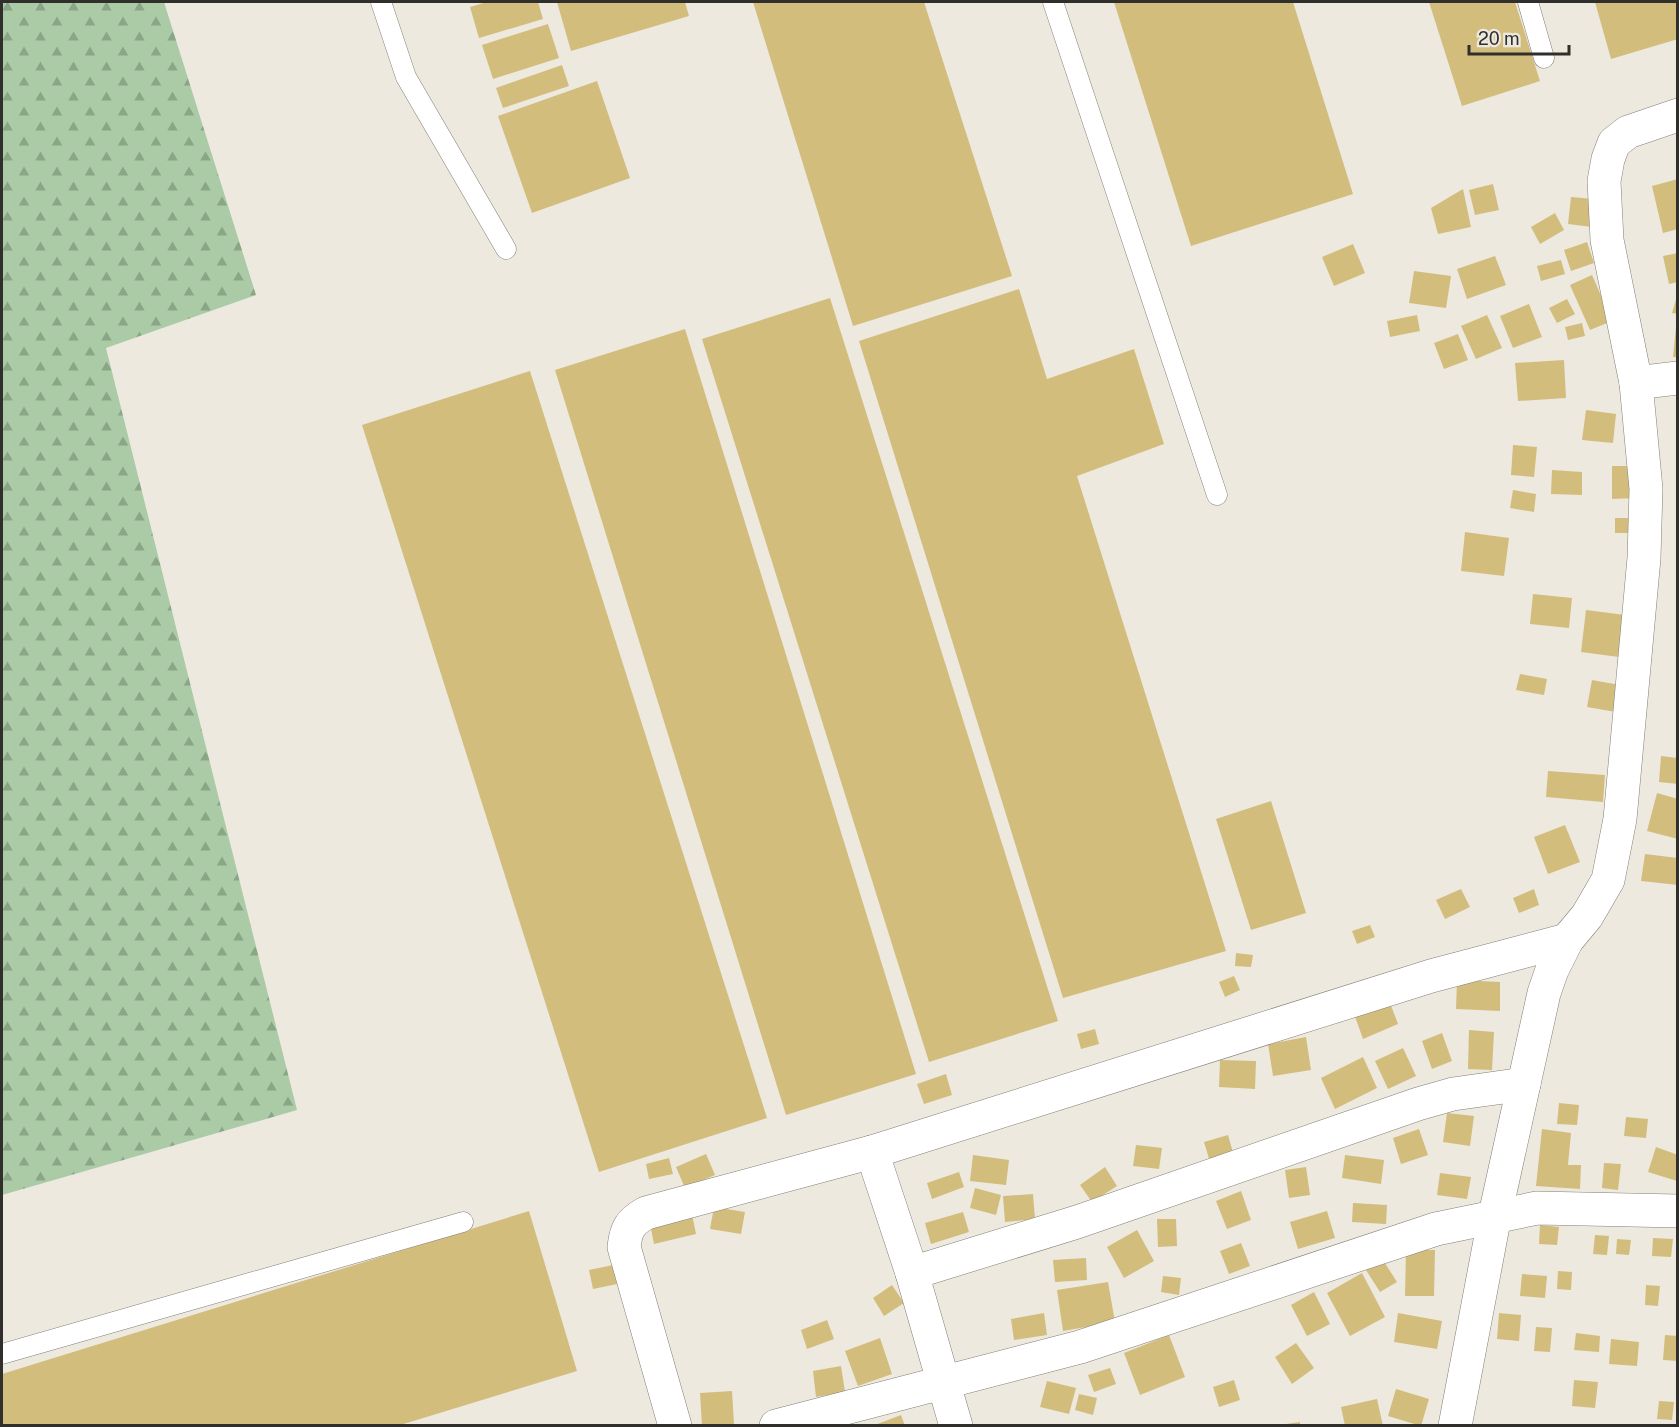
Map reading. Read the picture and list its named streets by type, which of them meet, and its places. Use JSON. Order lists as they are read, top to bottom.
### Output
{
  "scale_bar": "20 m"
}
